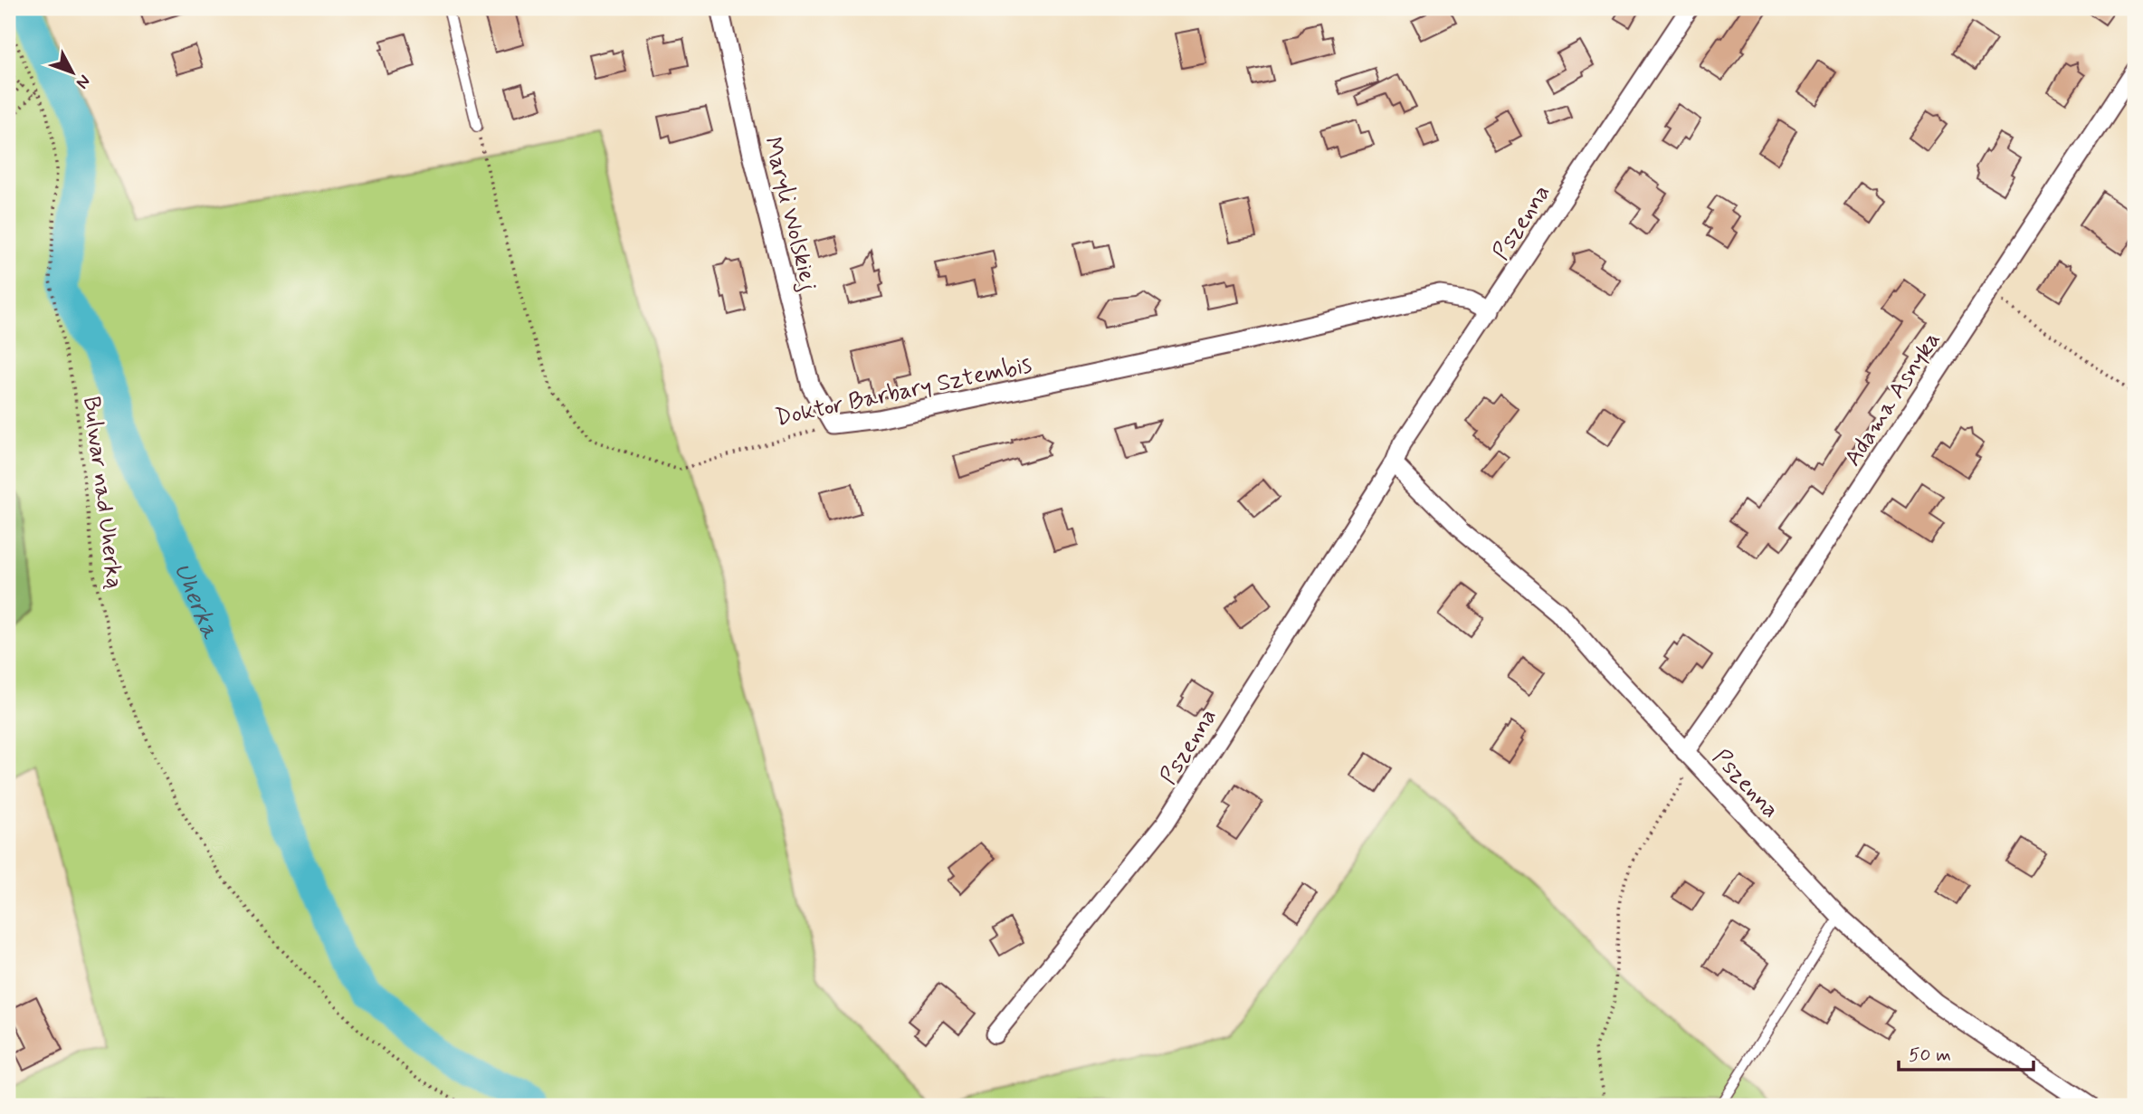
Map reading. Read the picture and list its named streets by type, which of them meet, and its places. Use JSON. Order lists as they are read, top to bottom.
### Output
{
  "streets": {
    "street": [
      "Maryli Wolskiej",
      "Pszenna",
      "Doktor Barbary Sztembis",
      "Adama Asnyka"
    ],
    "path": ["Bulwar nad Uherką"]
  },
  "crossings": [
    ["Maryli Wolskiej", "Doktor Barbary Sztembis"],
    ["Pszenna", "Doktor Barbary Sztembis"],
    ["Pszenna", "Adama Asnyka"]
  ],
  "water": ["Uherka"],
  "scale_bar": "50 m",
  "north": "bottom right"
}
